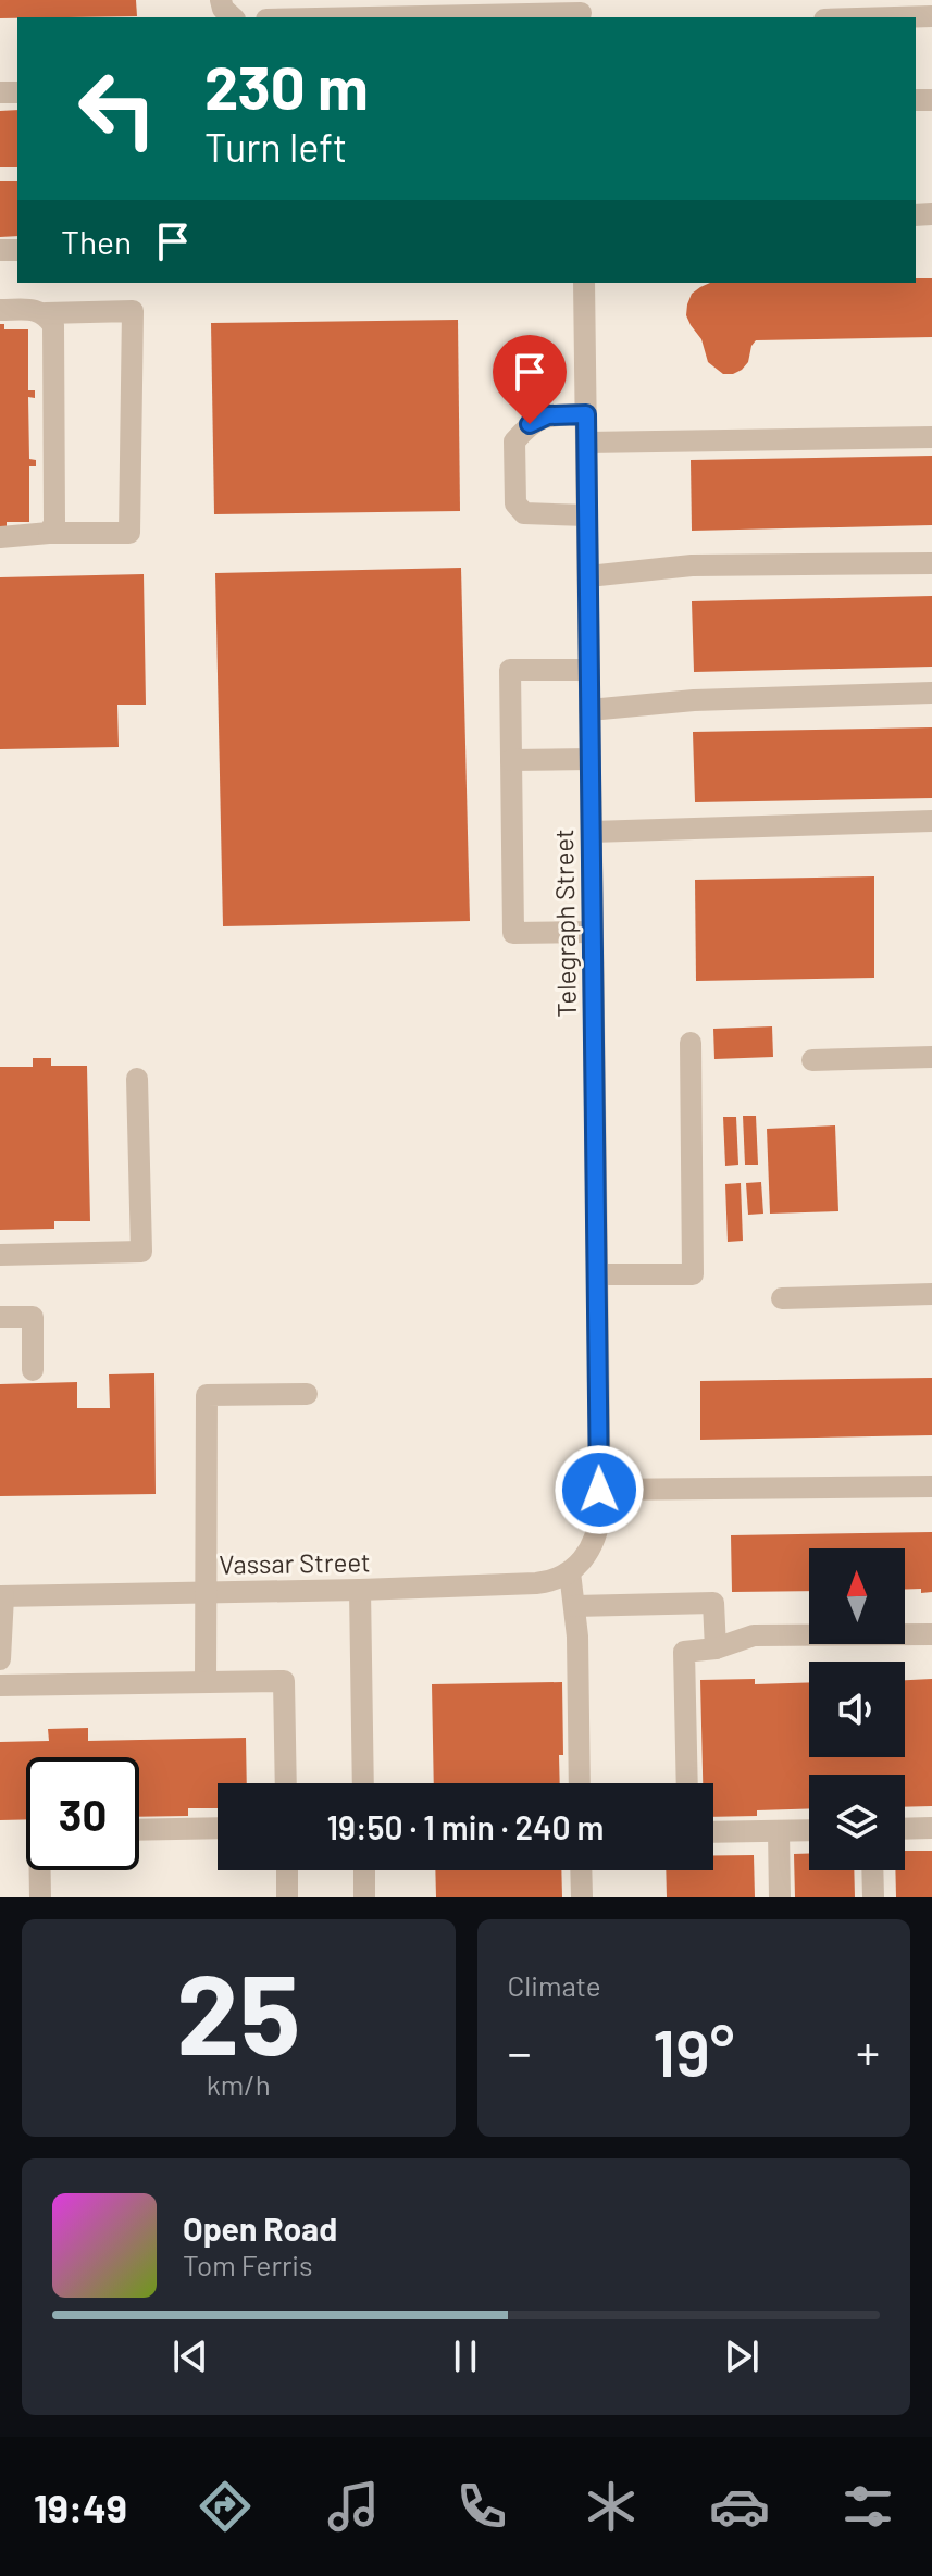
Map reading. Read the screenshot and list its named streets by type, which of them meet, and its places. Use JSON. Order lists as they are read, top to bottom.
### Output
{
  "streets": {
    "street": ["Telegraph Street", "Vassar Street"]
  },
  "crossings": [
    ["Telegraph Street", "Vassar Street"]
  ],
  "north": "top",
  "page": {
    "turn": ["230 m", "Turn left"],
    "then": "Then",
    "limit": "30",
    "trip": "19:50 · 1 min · 240 m",
    "tile": [
      ["25", "km/h"],
      "Climate"
    ],
    "heat": ["−", "19°", "+"],
    "song": ["Open Road", "Tom Ferris"],
    "tabs": "19:49"
  }
}
